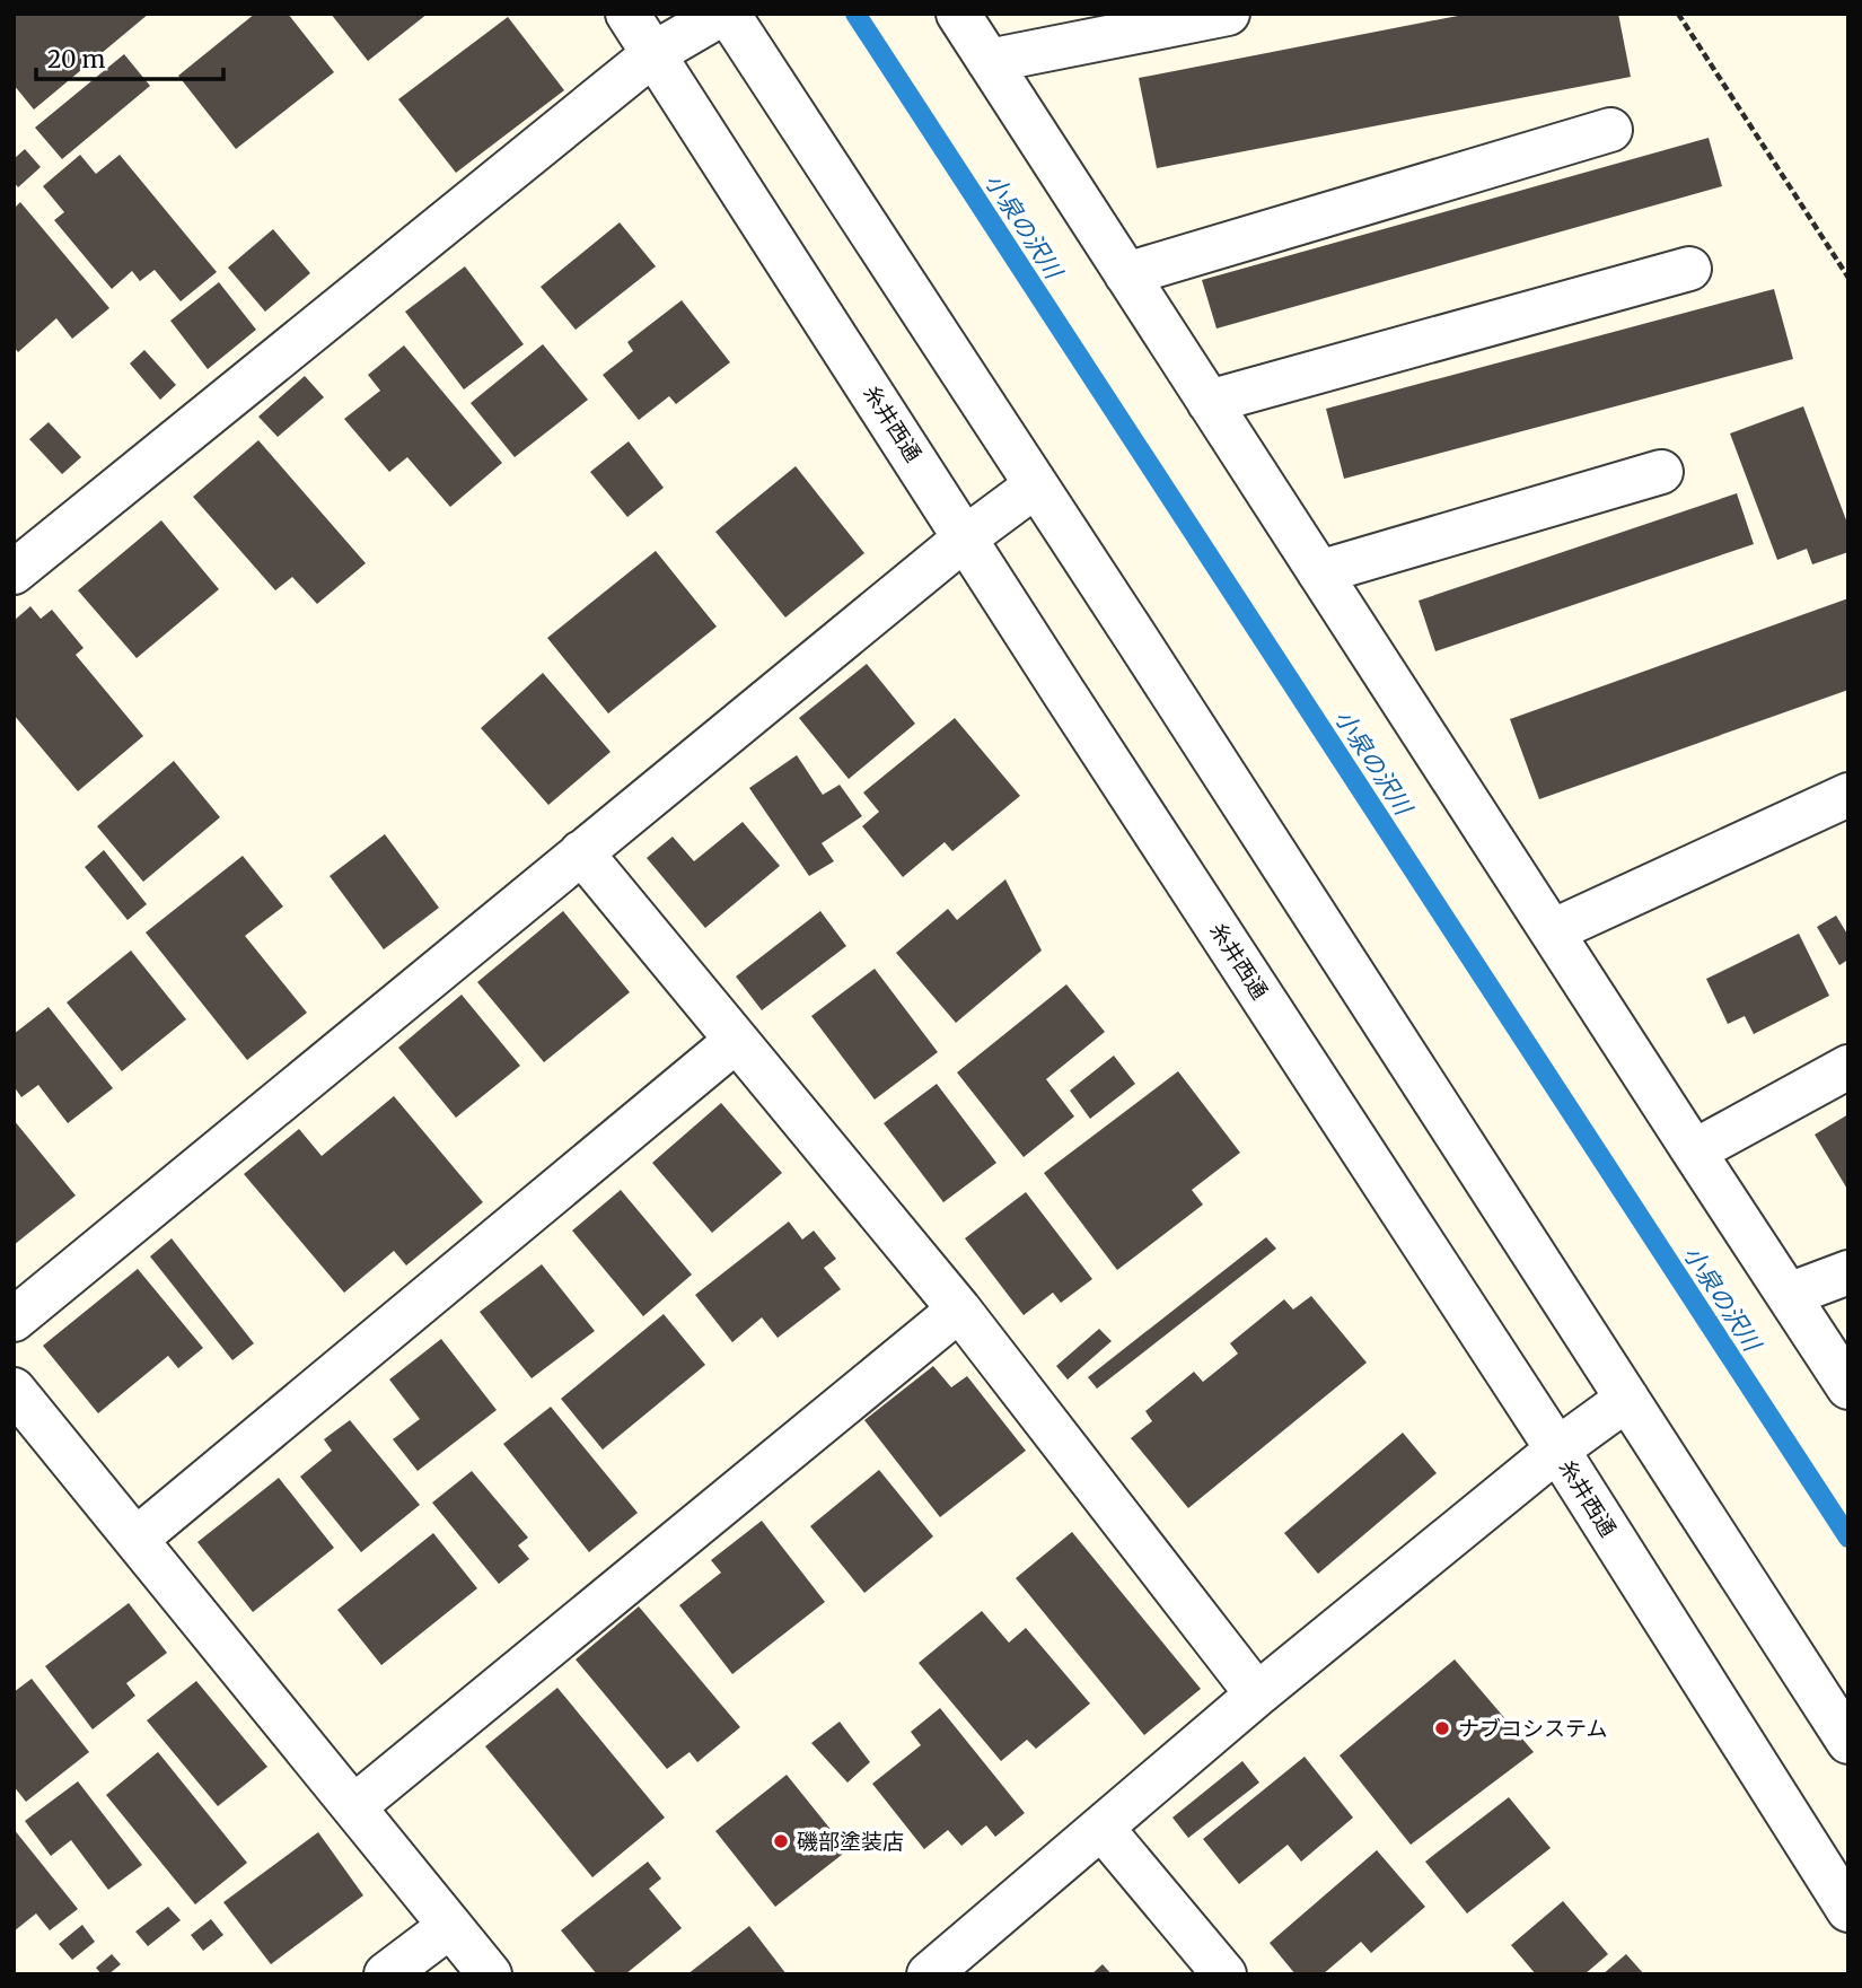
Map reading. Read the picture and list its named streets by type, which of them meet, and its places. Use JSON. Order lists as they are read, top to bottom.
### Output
{
  "streets": {
    "street": ["糸井西通"]
  },
  "water": ["小泉の沢川"],
  "places": ["ナブコシステム", "磯部塗装店"],
  "scale_bar": "20 m"
}
